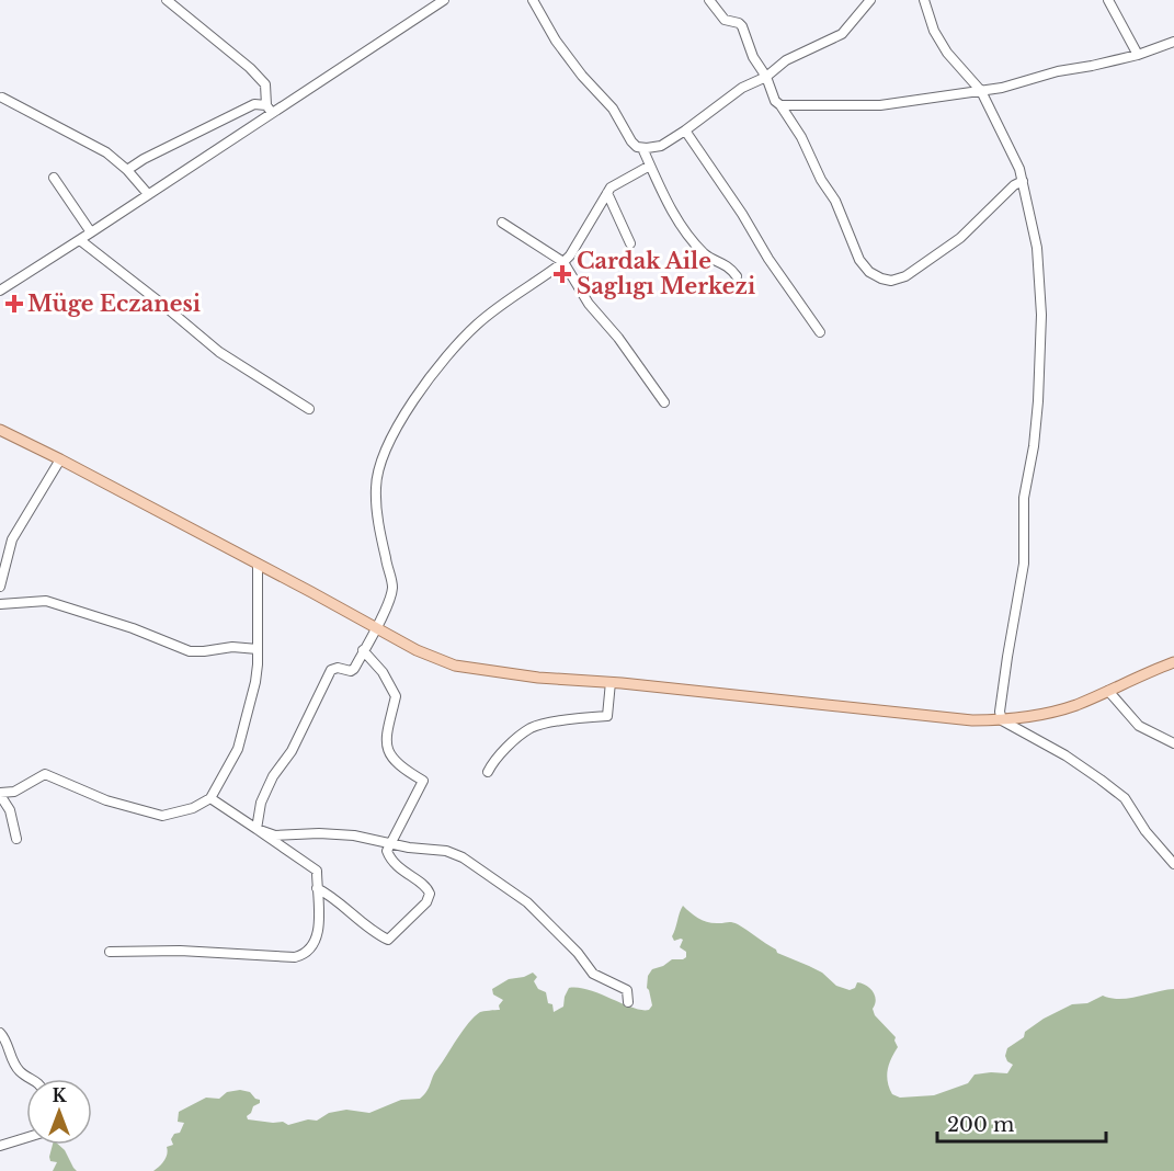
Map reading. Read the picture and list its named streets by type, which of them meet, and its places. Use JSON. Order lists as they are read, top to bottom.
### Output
{
  "places": {
    "health": ["Cardak Aile Saglıgı Merkezi", "Müge Eczanesi"]
  },
  "scale_bar": "200 m",
  "north": "top"
}
